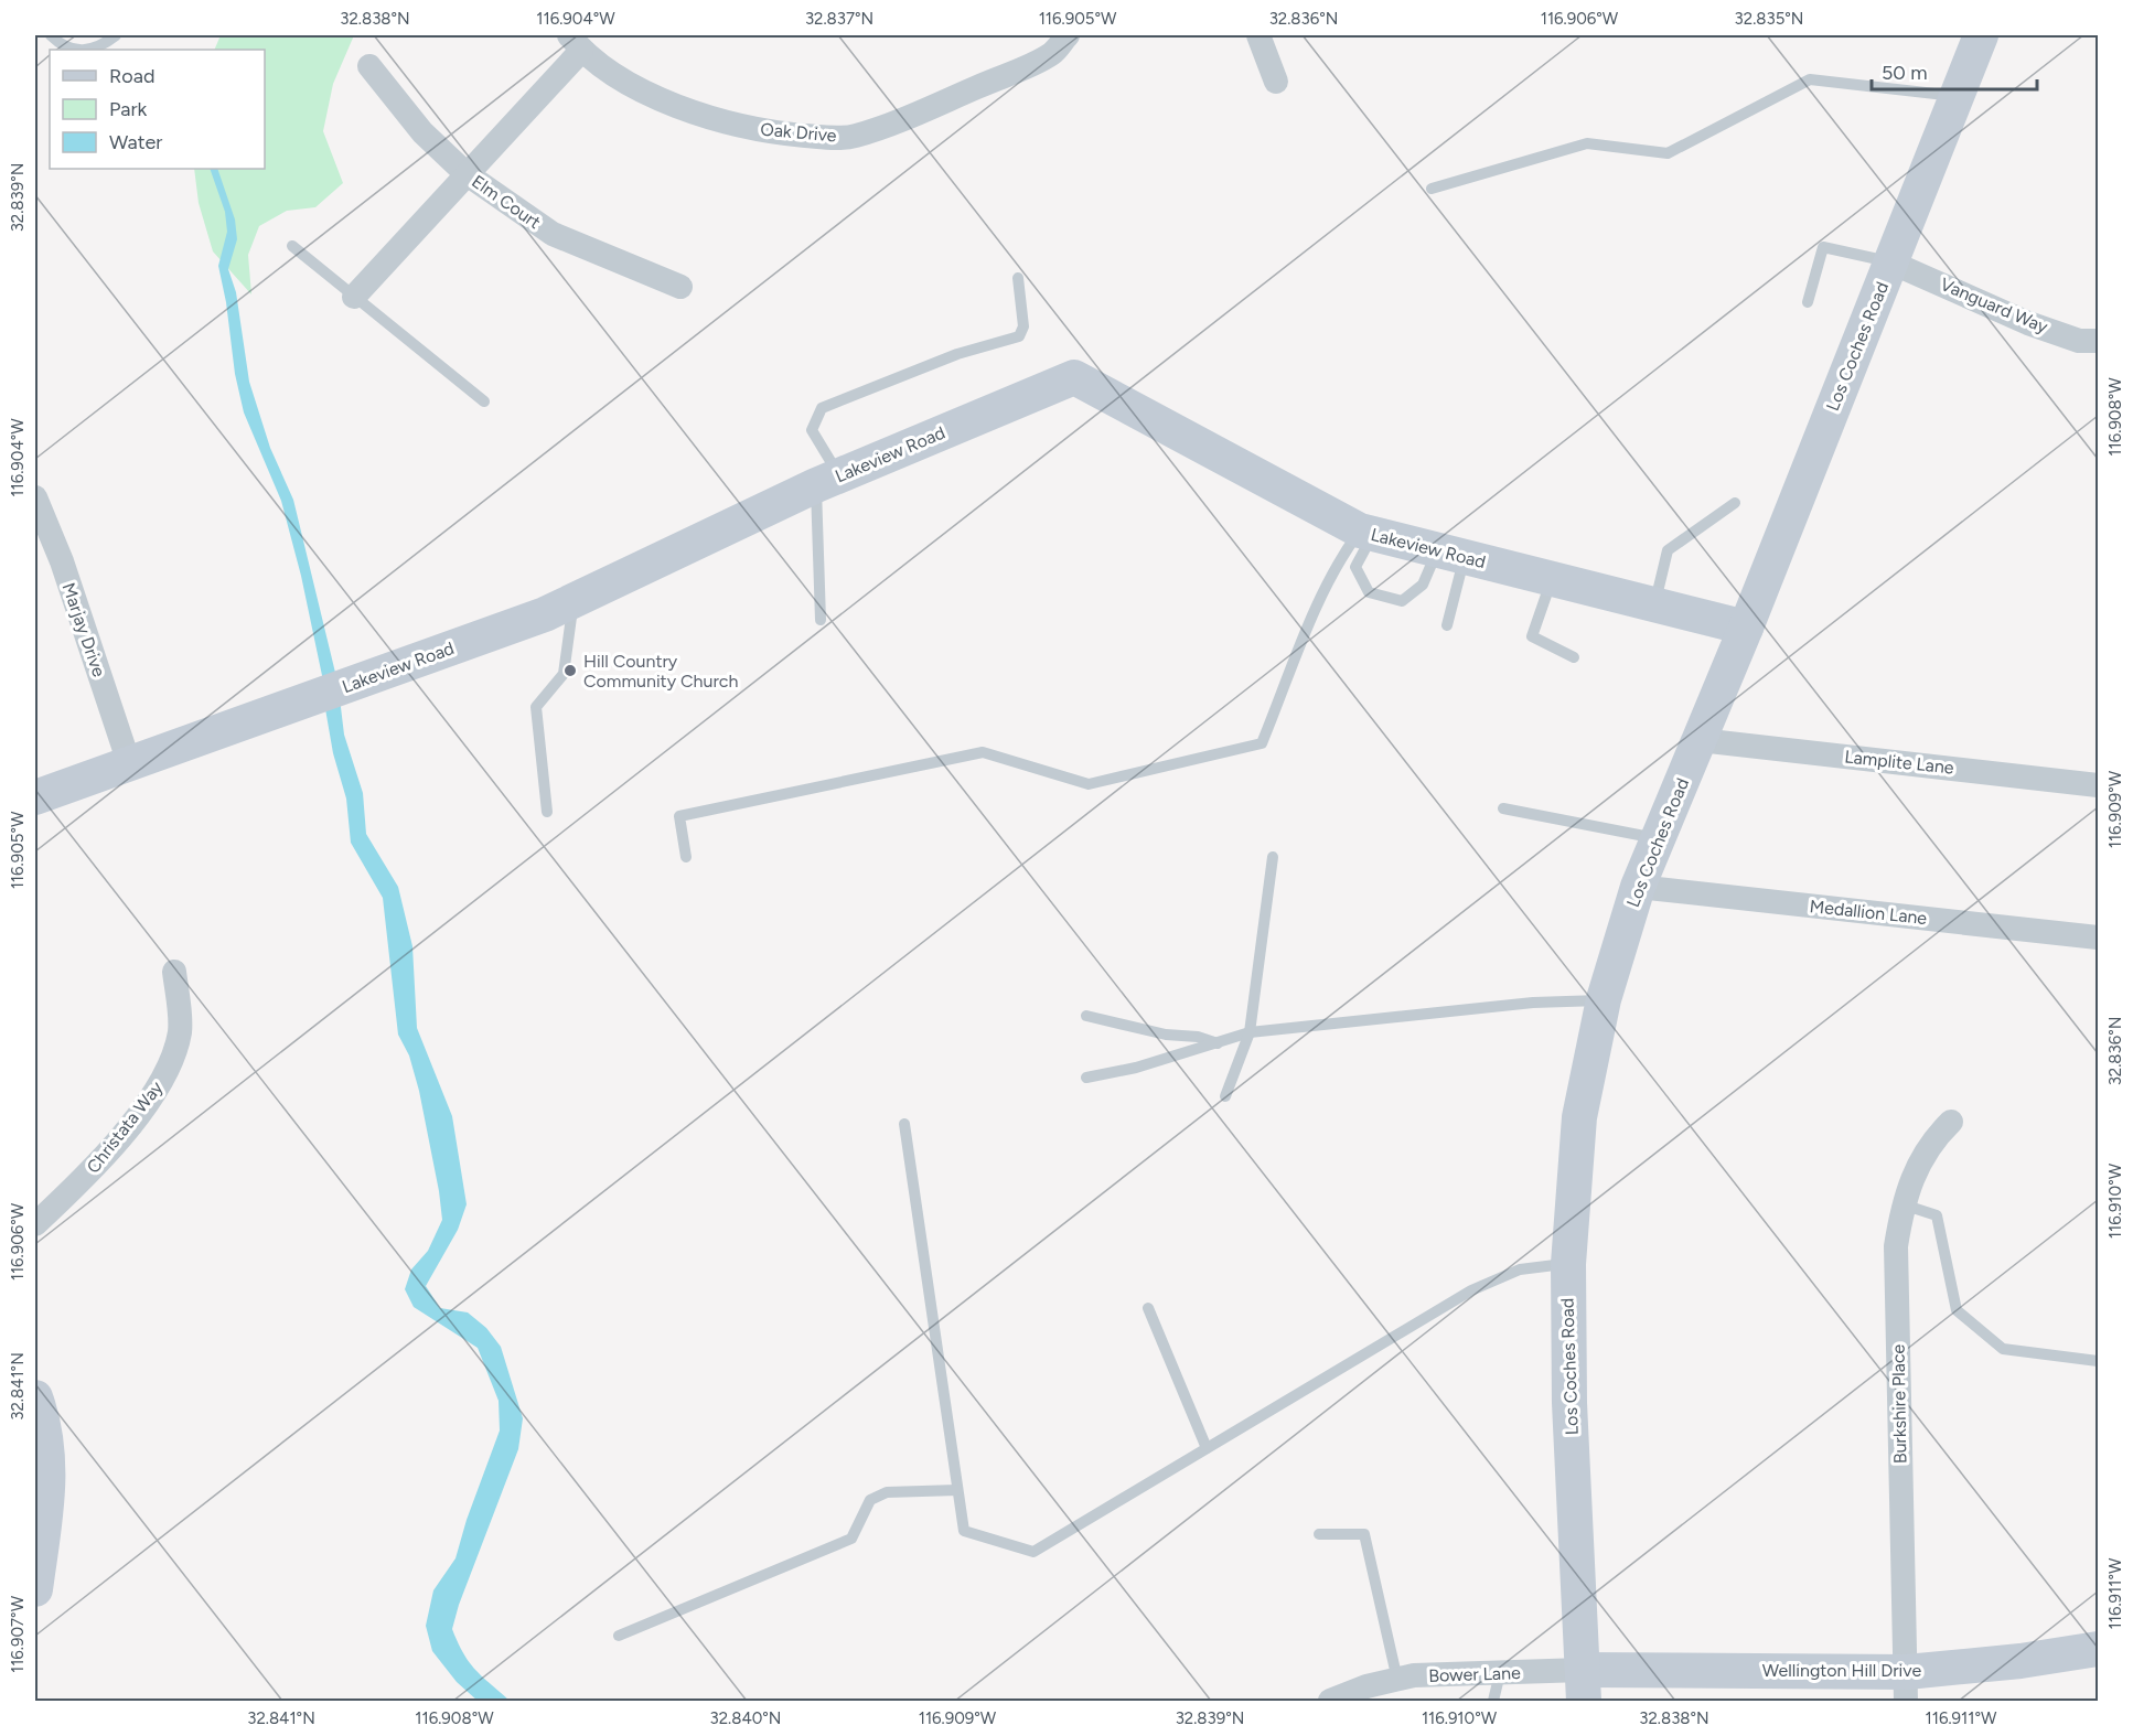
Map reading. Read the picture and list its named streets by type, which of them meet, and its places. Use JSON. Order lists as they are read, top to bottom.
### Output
{
  "streets": {
    "street": [
      "Oak Drive",
      "Elm Court",
      "Vanguard Way",
      "Los Coches Road",
      "Lakeview Road",
      "Marjay Drive",
      "Lamplite Lane",
      "Medallion Lane",
      "Christata Way",
      "Burkshire Place",
      "Wellington Hill Drive",
      "Bower Lane"
    ]
  },
  "crossings": [
    ["Vanguard Way", "Los Coches Road"],
    ["Los Coches Road", "Lakeview Road"],
    ["Los Coches Road", "Lamplite Lane"],
    ["Los Coches Road", "Medallion Lane"],
    ["Los Coches Road", "Wellington Hill Drive"],
    ["Los Coches Road", "Bower Lane"],
    ["Lakeview Road", "Marjay Drive"],
    ["Burkshire Place", "Wellington Hill Drive"],
    ["Wellington Hill Drive", "Bower Lane"]
  ],
  "places": ["Hill Country Community Church"],
  "legend": ["Road", "Park", "Water"],
  "scale_bar": "50 m",
  "coordinates": [
    "32.838°N",
    "116.904°W",
    "32.837°N",
    "116.905°W",
    "32.836°N",
    "116.906°W",
    "32.835°N",
    "32.839°N",
    "116.908°W",
    "116.909°W",
    "116.910°W",
    "32.841°N",
    "116.911°W",
    "116.907°W",
    "32.840°N"
  ]
}
